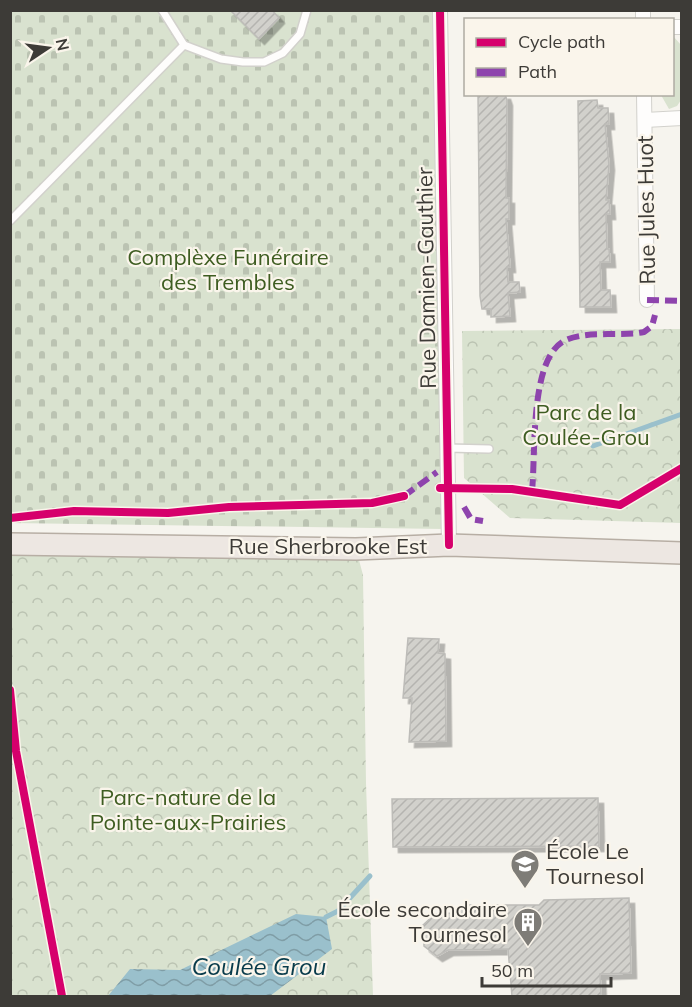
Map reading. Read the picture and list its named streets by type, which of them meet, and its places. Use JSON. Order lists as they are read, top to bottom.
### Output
{
  "streets": {
    "main road": ["Rue Sherbrooke Est"],
    "street": ["Rue Jules Huot", "Rue Damien-Gauthier"]
  },
  "crossings": [
    ["Rue Damien-Gauthier", "Rue Sherbrooke Est"]
  ],
  "water": ["Coulée Grou"],
  "parks": ["Complèxe Funéraire des Trembles", "Parc de la Coulée-Grou", "Parc-nature de la Pointe-aux-Prairies"],
  "places": {
    "school or university": ["École Le Tournesol"],
    "building": ["École secondaire Tournesol"]
  },
  "legend": ["Cycle path", "Path"],
  "scale_bar": "50 m",
  "north": "right"
}
